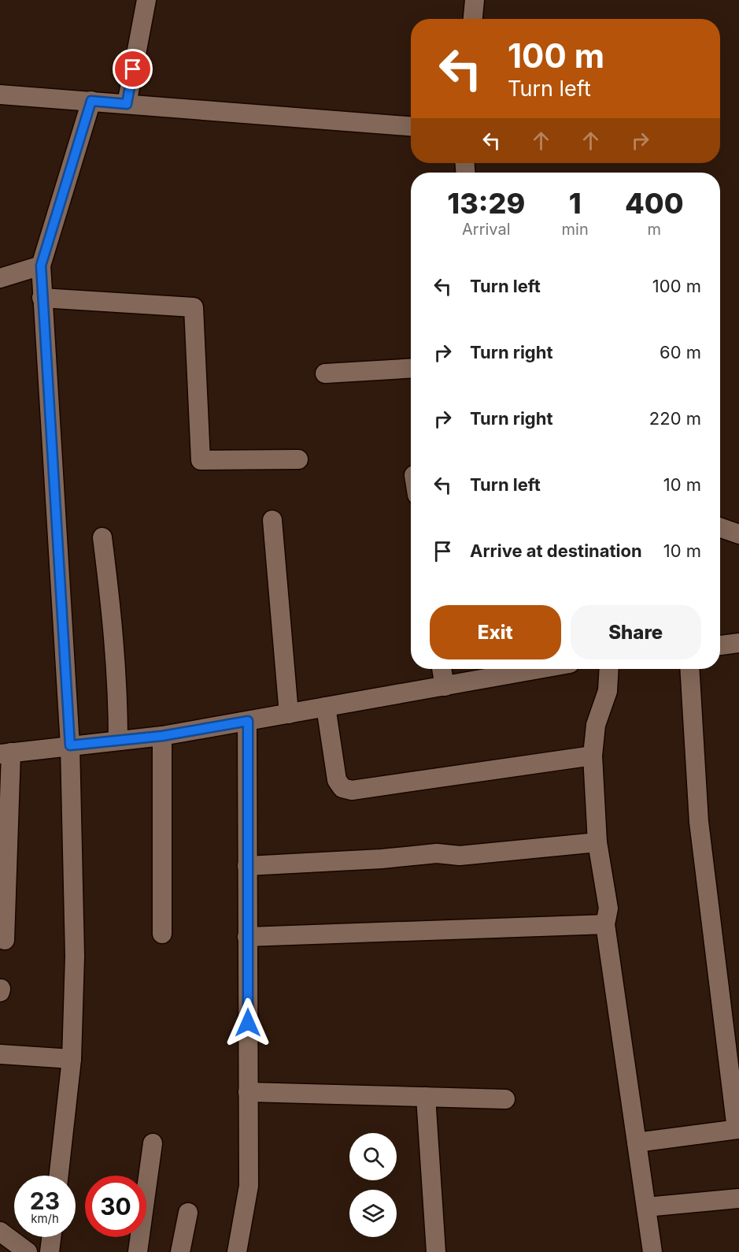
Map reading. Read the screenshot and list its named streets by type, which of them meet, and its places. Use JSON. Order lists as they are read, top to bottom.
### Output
{
  "page": {
    "turn": ["100 m", "Turn left"],
    "eta": [
      "13:29",
      "Arrival",
      "1",
      "min",
      "400",
      "m"
    ],
    "list": [
      {
        "name": "Turn left",
        "value": "100 m"
      },
      {
        "name": "Turn right",
        "value": "60 m"
      },
      {
        "name": "Turn right",
        "value": "220 m"
      },
      {
        "name": "Turn left",
        "value": "10 m"
      },
      {
        "name": "Arrive at destination",
        "value": "10 m"
      }
    ],
    "buttons": ["Exit", "Share"],
    "speed": "23 km/h",
    "limit": "30"
  }
}
